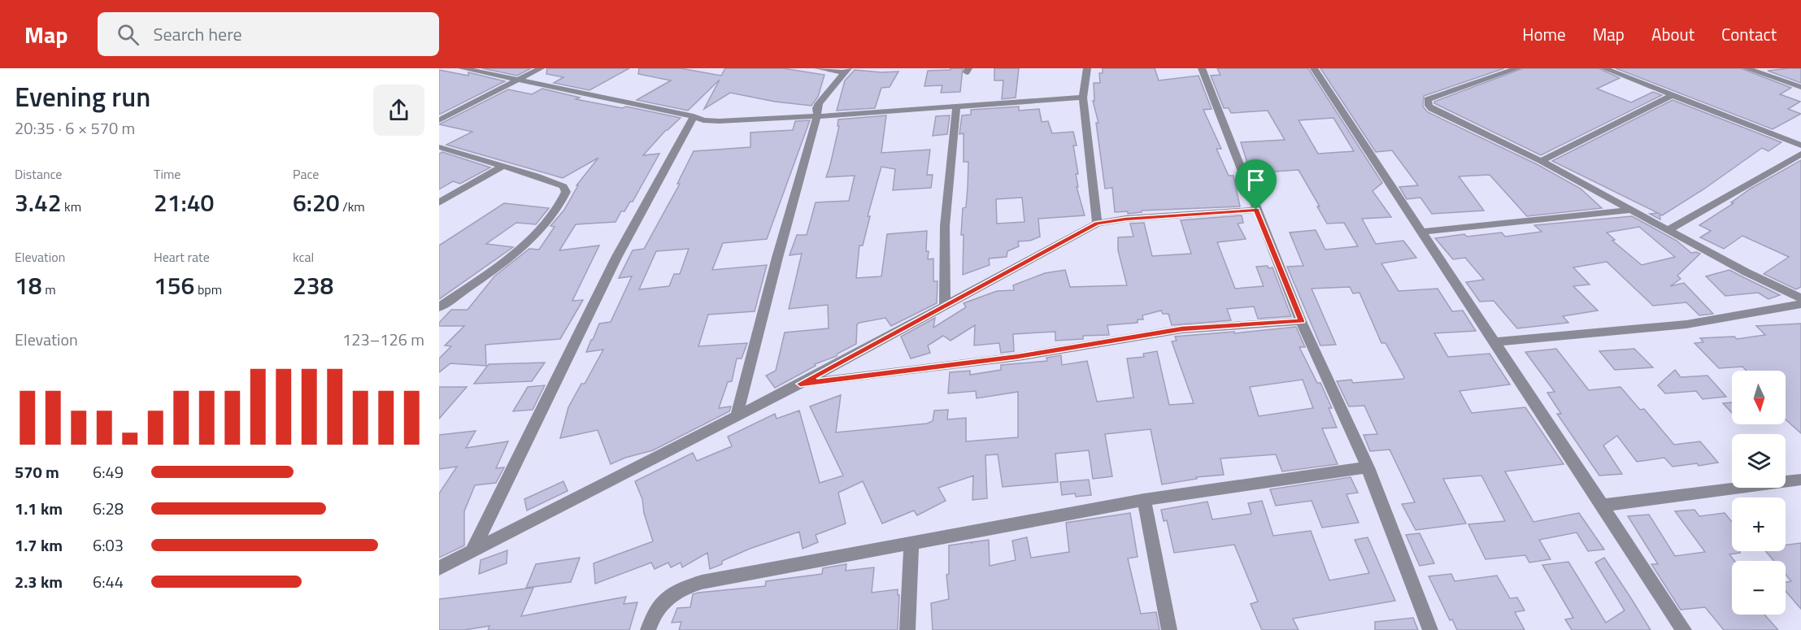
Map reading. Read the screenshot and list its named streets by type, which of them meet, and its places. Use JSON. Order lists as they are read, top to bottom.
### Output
{
  "north": "bottom",
  "page": {
    "header": "Map",
    "search": "Search here",
    "nav": [
      "Home",
      "Map",
      "About",
      "Contact"
    ],
    "heading": ["Evening run", "20:35 · 6 × 570 m"],
    "stats": [
      ["Distance", "3.42 km"],
      ["Time", "21:40"],
      ["Pace", "6:20 /km"],
      ["Elevation", "18 m"],
      ["Heart rate", "156 bpm"],
      ["kcal", "238"]
    ],
    "chart": ["Elevation", "123–126 m"],
    "map_buttons": ["+", "−"],
    "list": [
      {
        "name": "570 m",
        "note": "6:49"
      },
      {
        "name": "1.1 km",
        "note": "6:28"
      },
      {
        "name": "1.7 km",
        "note": "6:03"
      },
      {
        "name": "2.3 km",
        "note": "6:44"
      }
    ]
  }
}
